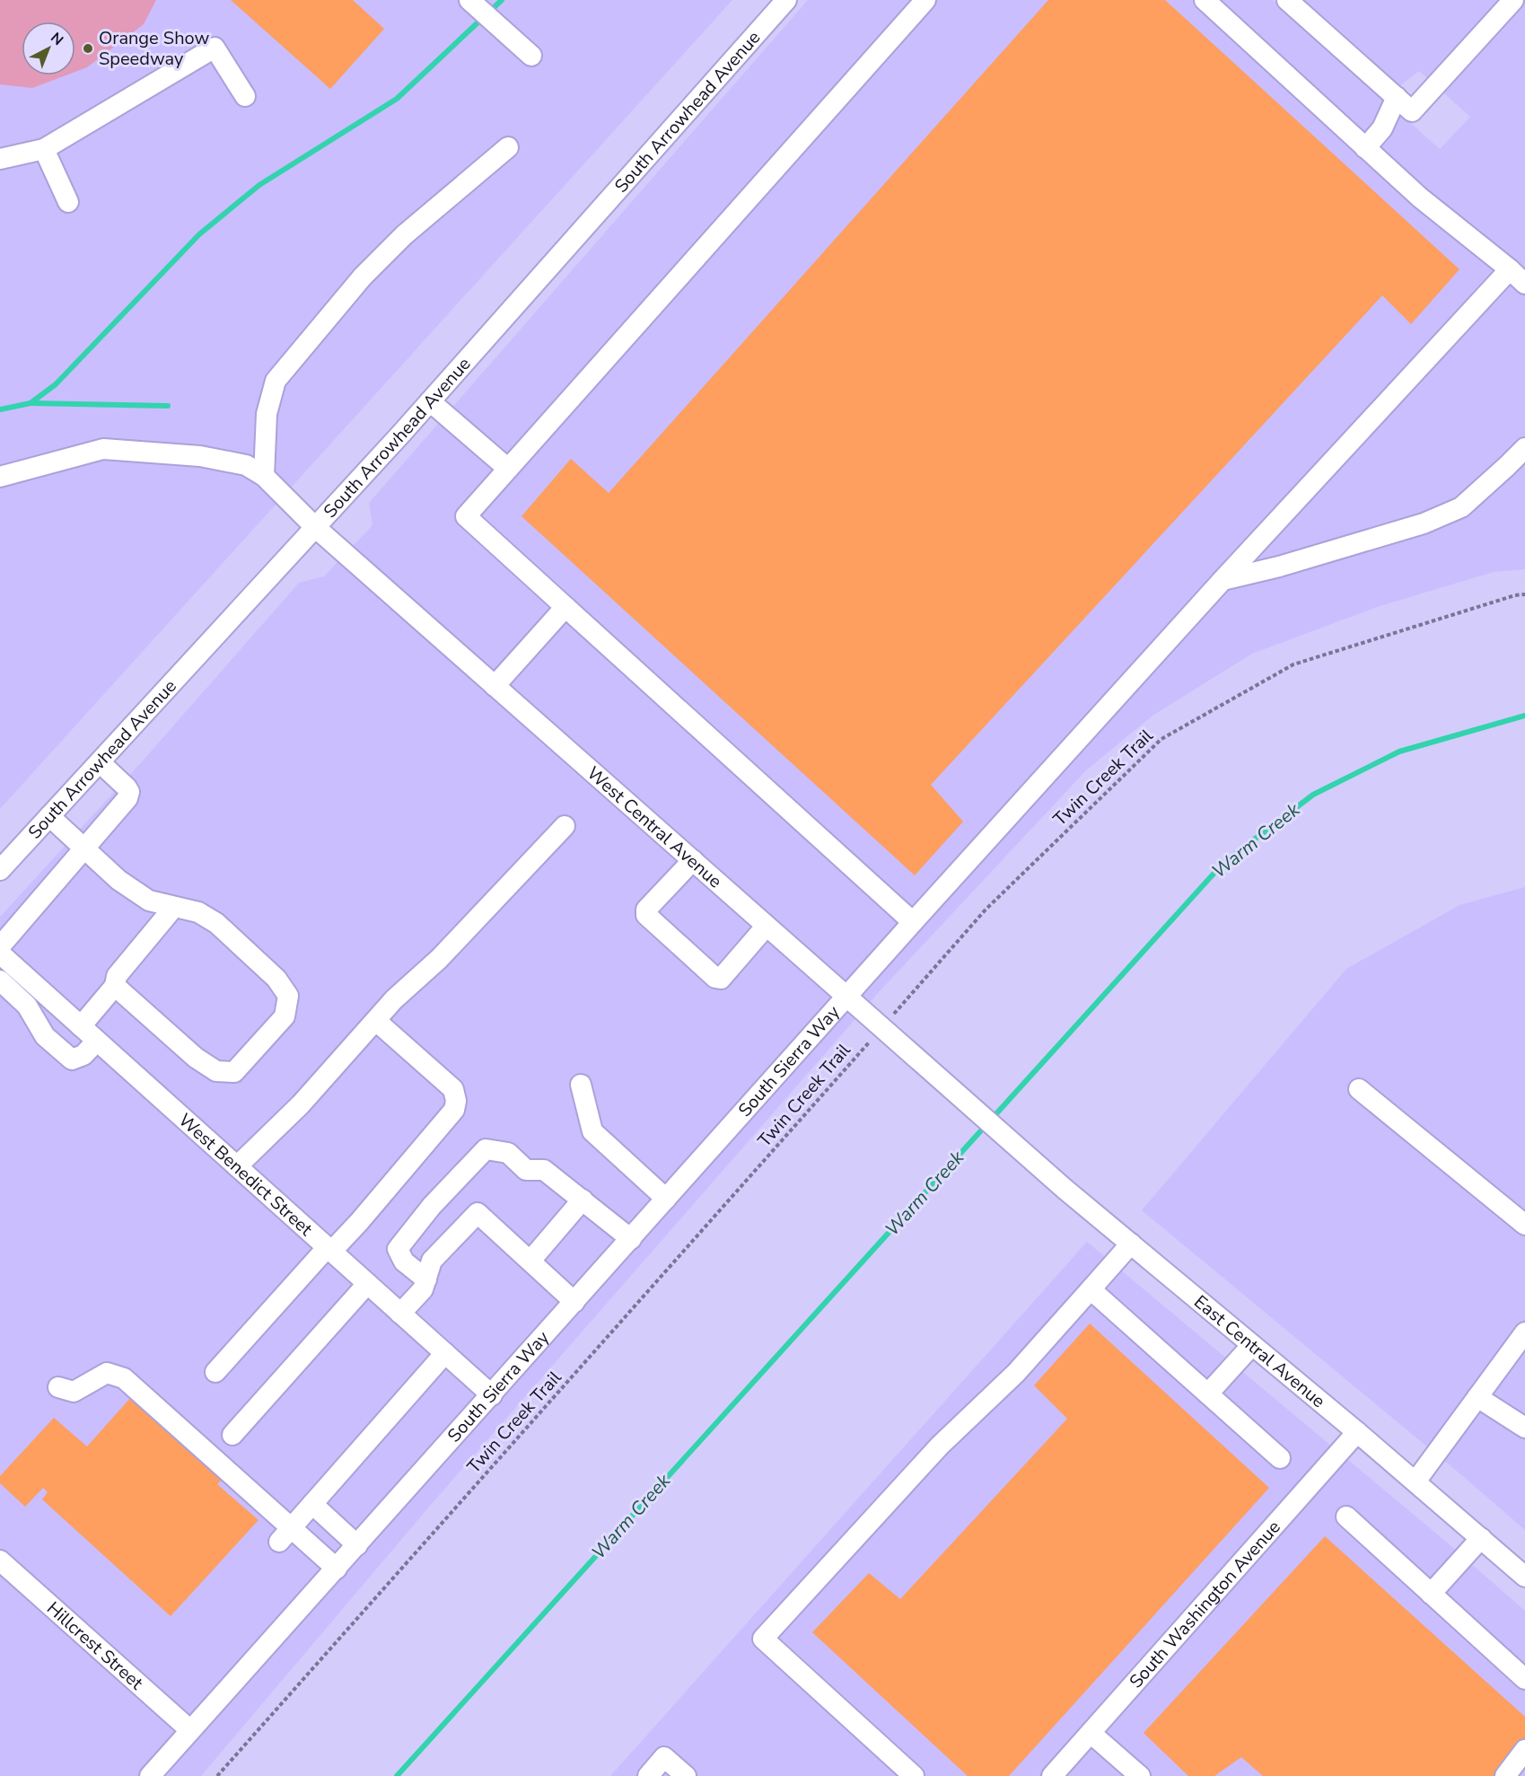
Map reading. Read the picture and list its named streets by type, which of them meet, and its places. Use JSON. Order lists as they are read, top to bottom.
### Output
{
  "streets": {
    "street": [
      "South Arrowhead Avenue",
      "West Central Avenue",
      "South Sierra Way",
      "West Benedict Street",
      "East Central Avenue",
      "South Washington Avenue",
      "Hillcrest Street"
    ],
    "path": ["Twin Creek Trail"]
  },
  "crossings": [
    ["South Arrowhead Avenue", "West Central Avenue"],
    ["Twin Creek Trail", "West Central Avenue"],
    ["West Central Avenue", "South Sierra Way"],
    ["West Central Avenue", "East Central Avenue"],
    ["South Sierra Way", "West Benedict Street"],
    ["South Sierra Way", "Hillcrest Street"],
    ["East Central Avenue", "South Washington Avenue"]
  ],
  "water": ["Warm Creek"],
  "places": ["Orange Show Speedway"],
  "north": "top right"
}
